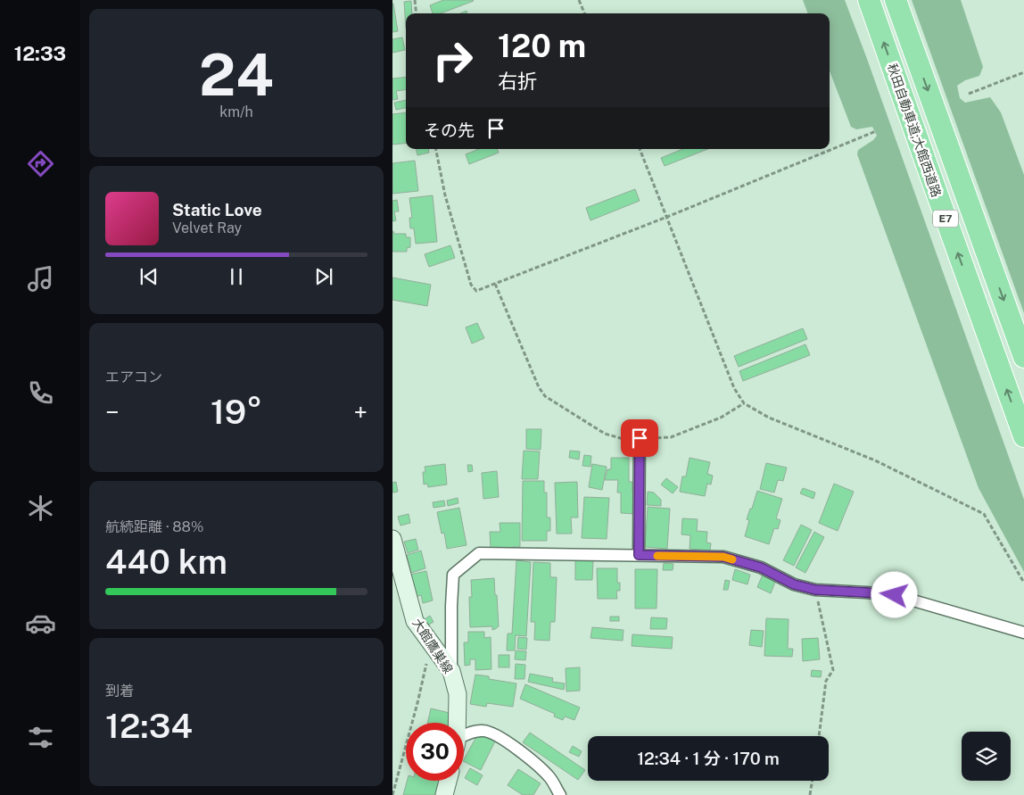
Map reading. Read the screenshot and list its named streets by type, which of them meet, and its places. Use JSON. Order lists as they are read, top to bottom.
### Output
{
  "streets": {
    "highway": ["秋田自動車道;大館西道路", "E7"],
    "main road": ["大館鷹巣線"]
  },
  "page": {
    "tabs": "12:33",
    "tile": [
      ["24", "km/h"],
      "エアコン",
      ["航続距離 · 88%", "440 km"],
      ["到着", "12:34"]
    ],
    "turn": ["120 m", "右折"],
    "then": "その先",
    "song": ["Static Love", "Velvet Ray"],
    "heat": ["−", "19°", "+"],
    "limit": "30",
    "trip": "12:34 · 1 分 · 170 m"
  }
}
